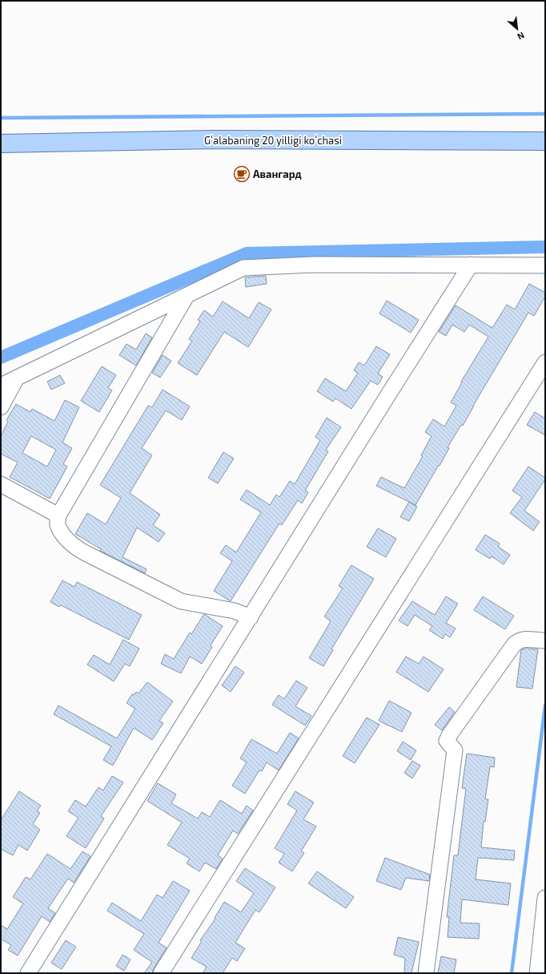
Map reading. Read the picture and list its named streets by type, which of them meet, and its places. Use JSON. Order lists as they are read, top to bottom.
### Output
{
  "streets": {
    "main road": ["Gʻalabaning 20 yilligi koʻchasi"]
  },
  "places": {
    "cafe": ["Авангард"]
  },
  "north": "bottom right"
}
